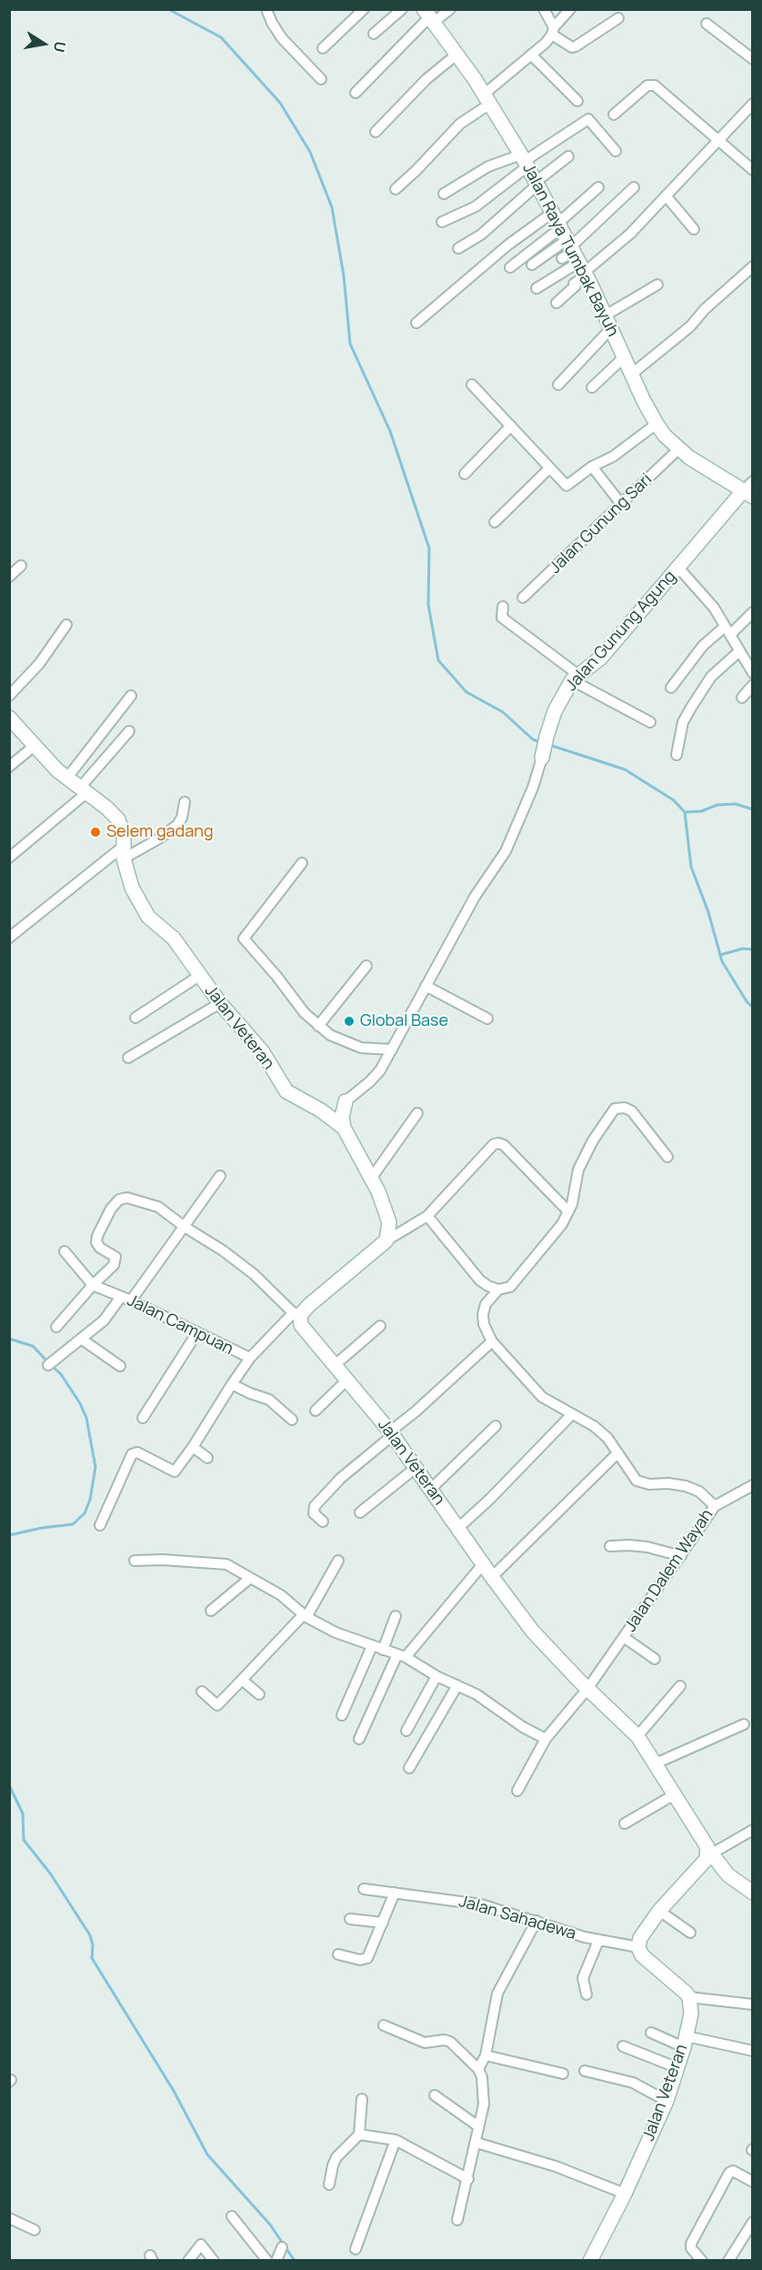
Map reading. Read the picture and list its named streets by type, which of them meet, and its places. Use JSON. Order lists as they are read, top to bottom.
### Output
{
  "streets": {
    "street": [
      "Jalan Raya Tumbak Bayuh",
      "Jalan Gunung Sari",
      "Jalan Gunung Agung",
      "Jalan Veteran",
      "Jalan Campuan",
      "Jalan Dalem Wayah",
      "Jalan Sahadewa"
    ]
  },
  "crossings": [
    ["Jalan Raya Tumbak Bayuh", "Jalan Gunung Sari"],
    ["Jalan Raya Tumbak Bayuh", "Jalan Gunung Agung"],
    ["Jalan Veteran", "Jalan Campuan"],
    ["Jalan Veteran", "Jalan Dalem Wayah"]
  ],
  "places": ["Selem gadang", "Global Base"],
  "north": "right"
}
